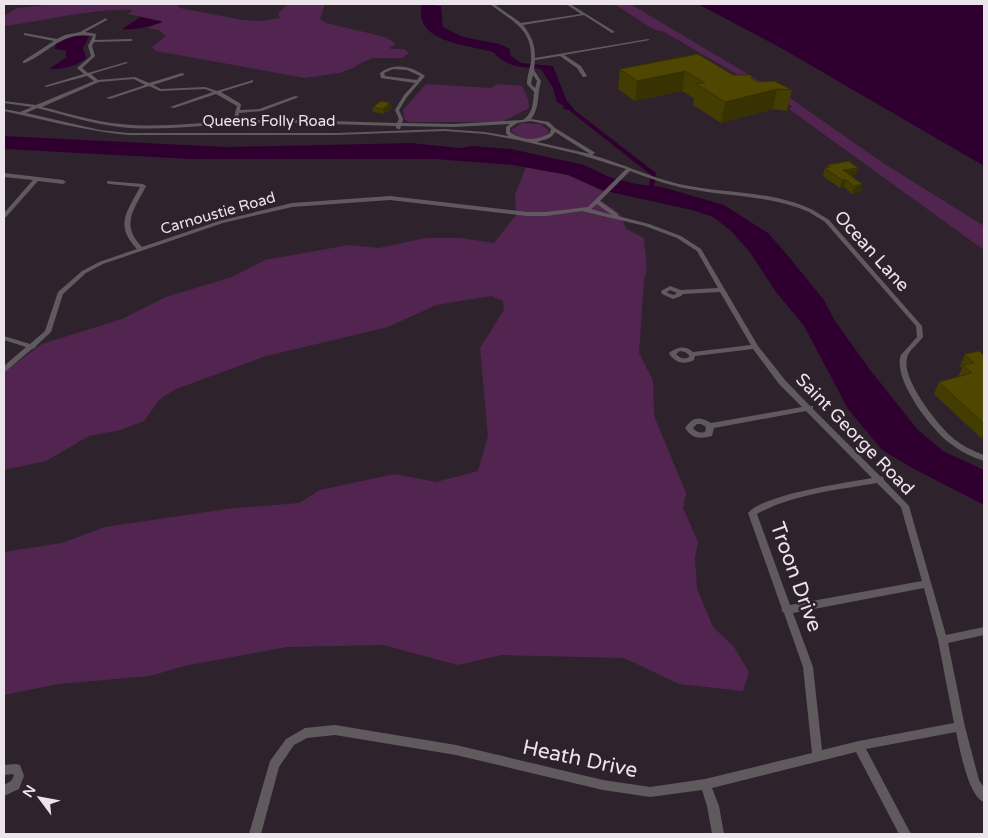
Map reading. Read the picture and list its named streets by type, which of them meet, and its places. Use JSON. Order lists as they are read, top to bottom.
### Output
{
  "streets": {
    "street": [
      "Queens Folly Road",
      "Carnoustie Road",
      "Ocean Lane",
      "Saint George Road",
      "Troon Drive",
      "Heath Drive"
    ]
  },
  "crossings": [
    ["Queens Folly Road", "Ocean Lane"],
    ["Carnoustie Road", "Ocean Lane"],
    ["Carnoustie Road", "Saint George Road"],
    ["Saint George Road", "Troon Drive"],
    ["Saint George Road", "Heath Drive"],
    ["Troon Drive", "Heath Drive"]
  ],
  "north": "top left"
}
